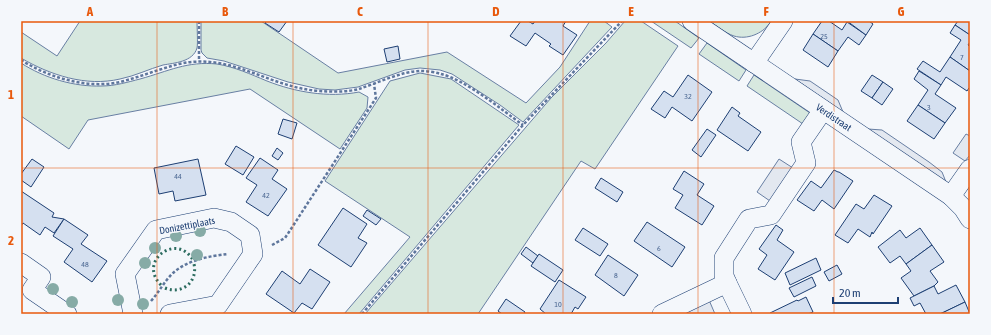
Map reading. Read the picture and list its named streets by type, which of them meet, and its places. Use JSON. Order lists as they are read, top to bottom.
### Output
{
  "streets": {
    "street": ["Verdistraat", "Donizettiplaats"]
  },
  "house_numbers": [
    "25",
    "7",
    "32",
    "3",
    "44",
    "42",
    "6",
    "48",
    "8",
    "10"
  ],
  "scale_bar": "20 m",
  "grid": {
    "columns": [
      "A",
      "B",
      "C",
      "D",
      "E",
      "F",
      "G"
    ],
    "rows": ["1", "2"]
  }
}
